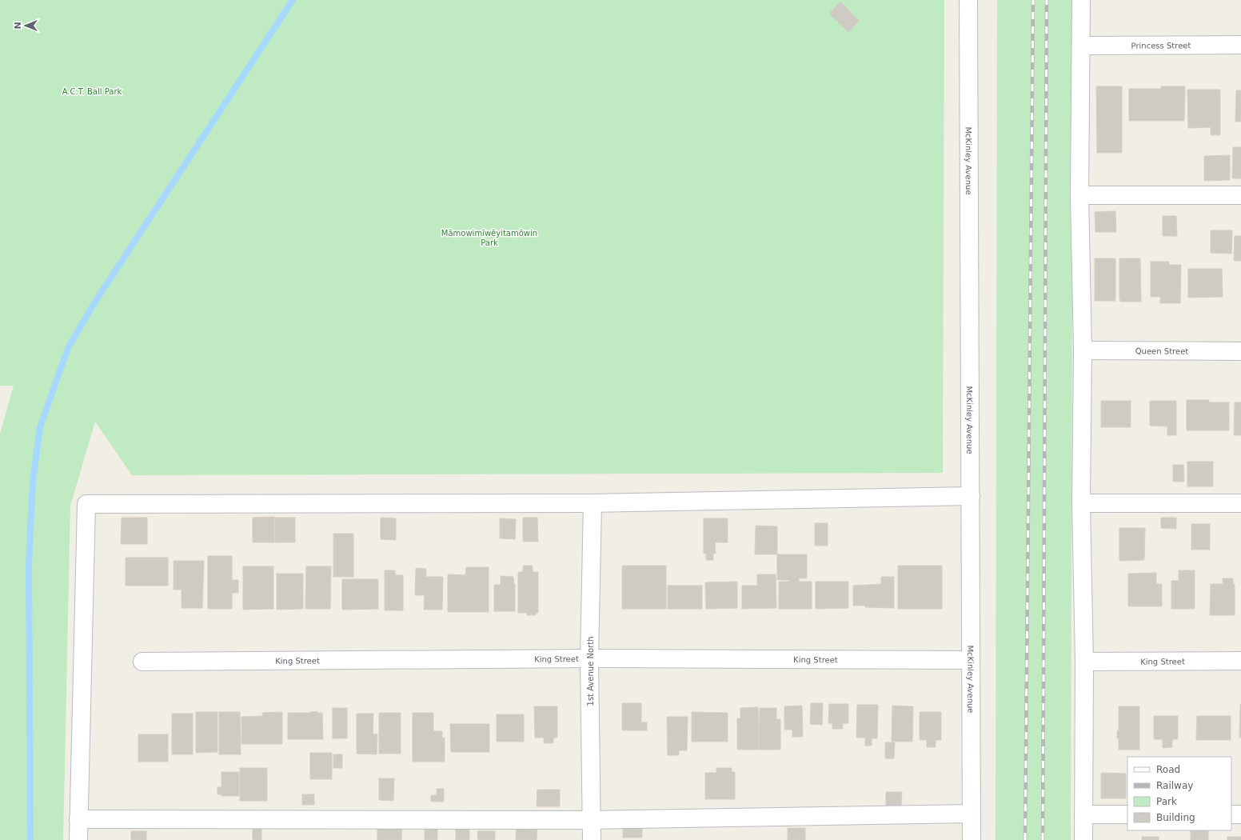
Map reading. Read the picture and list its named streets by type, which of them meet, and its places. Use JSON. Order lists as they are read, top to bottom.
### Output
{
  "streets": {
    "street": [
      "Princess Street",
      "McKinley Avenue",
      "Queen Street",
      "King Street",
      "1st Avenue North"
    ]
  },
  "crossings": [
    ["McKinley Avenue", "King Street"],
    ["King Street", "1st Avenue North"]
  ],
  "parks": ["A.C.T. Ball Park", "Māmowimīwēyitamōwin Park"],
  "legend": [
    "Road",
    "Railway",
    "Park",
    "Building"
  ],
  "north": "left"
}
